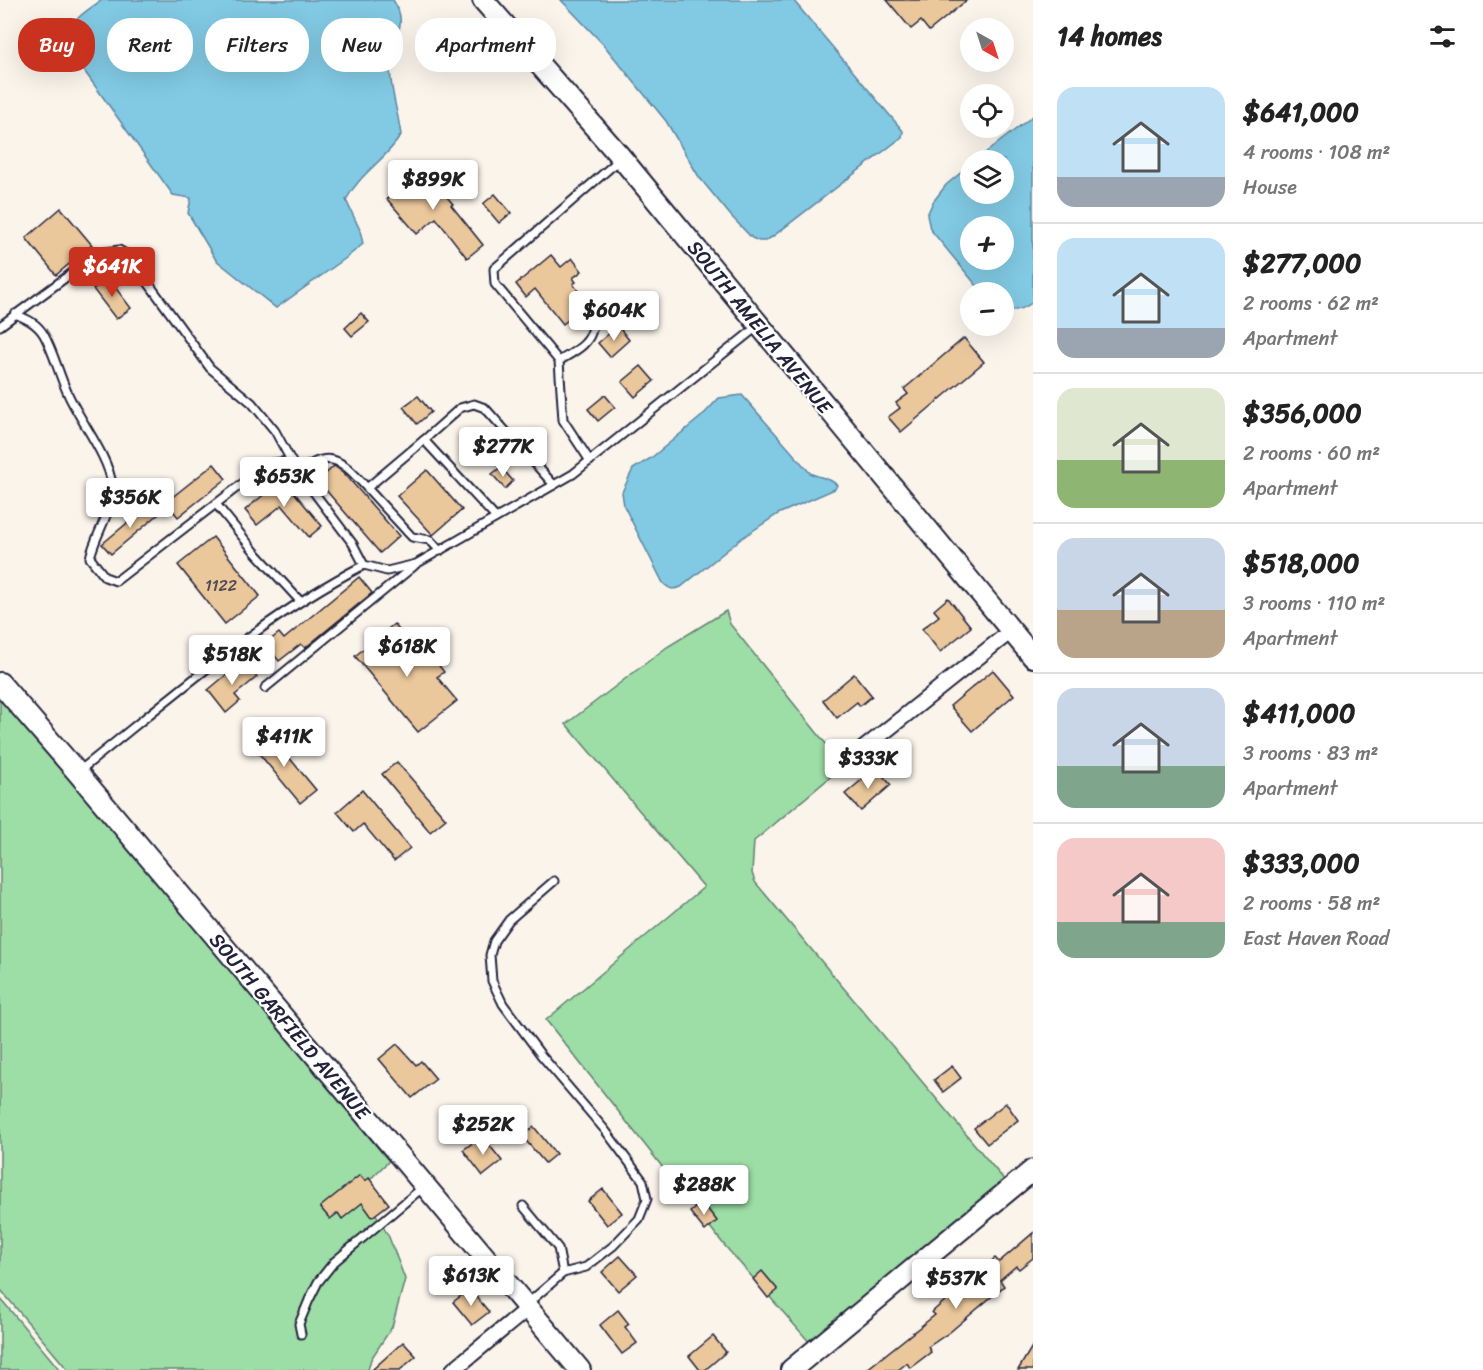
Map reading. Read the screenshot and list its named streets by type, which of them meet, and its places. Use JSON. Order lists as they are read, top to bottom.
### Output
{
  "streets": {
    "street": ["SOUTH AMELIA AVENUE", "SOUTH GARFIELD AVENUE"]
  },
  "house_numbers": ["1122"],
  "north": "bottom right",
  "page": {
    "heading": "14 homes",
    "map_buttons": ["+", "−"],
    "chip": [
      "Buy",
      "Rent",
      "Filters",
      "New",
      "Apartment"
    ],
    "list": [
      {
        "name": "$641,000",
        "note": "4 rooms · 108 m² · House"
      },
      {
        "name": "$277,000",
        "note": "2 rooms · 62 m² · Apartment"
      },
      {
        "name": "$356,000",
        "note": "2 rooms · 60 m² · Apartment"
      },
      {
        "name": "$518,000",
        "note": "3 rooms · 110 m² · Apartment"
      },
      {
        "name": "$411,000",
        "note": "3 rooms · 83 m² · Apartment"
      },
      {
        "name": "$333,000",
        "note": "2 rooms · 58 m² · East Haven Road"
      }
    ],
    "price": [
      "$899K",
      "$641K",
      "$604K",
      "$277K",
      "$653K",
      "$356K",
      "$618K",
      "$518K",
      "$411K",
      "$333K",
      "$252K",
      "$288K",
      "$613K",
      "$537K"
    ]
  }
}
